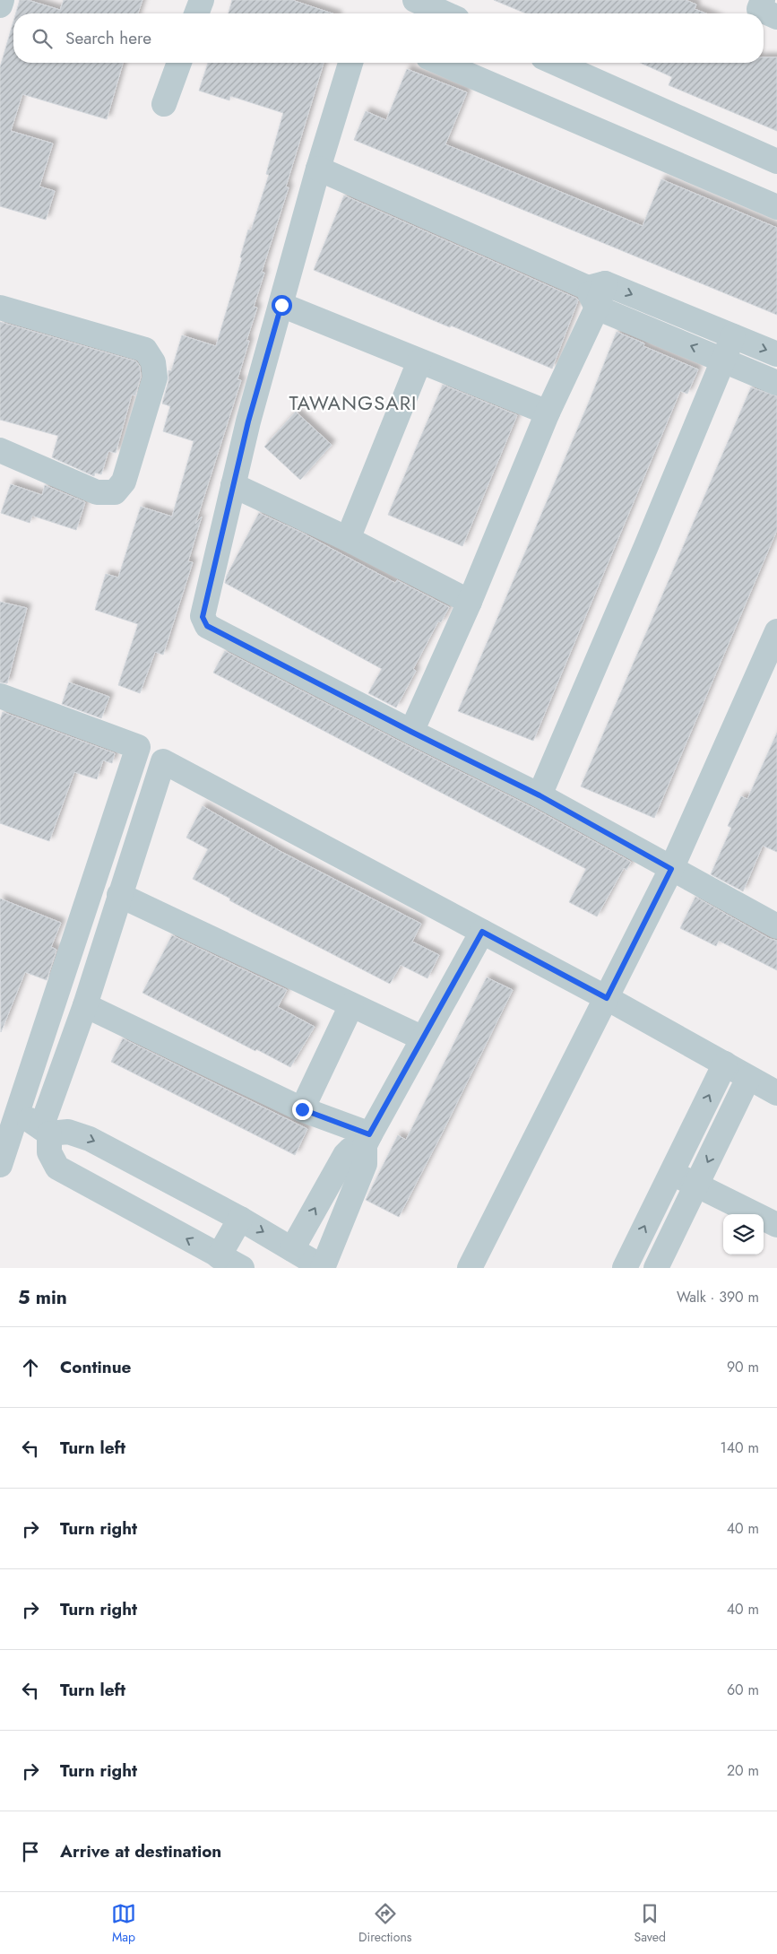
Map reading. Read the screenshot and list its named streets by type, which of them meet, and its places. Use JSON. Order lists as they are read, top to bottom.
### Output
{
  "districts": ["TAWANGSARI"],
  "page": {
    "search": "Search here",
    "heading": ["5 min", "Walk · 390 m"],
    "list": [
      ["Continue", "90 m"],
      ["Turn left", "140 m"],
      ["Turn right", "40 m"],
      ["Turn right", "40 m"],
      ["Turn left", "60 m"],
      ["Turn right", "20 m"],
      "Arrive at destination"
    ],
    "nav": ["Map", "Directions", "Saved"]
  }
}
